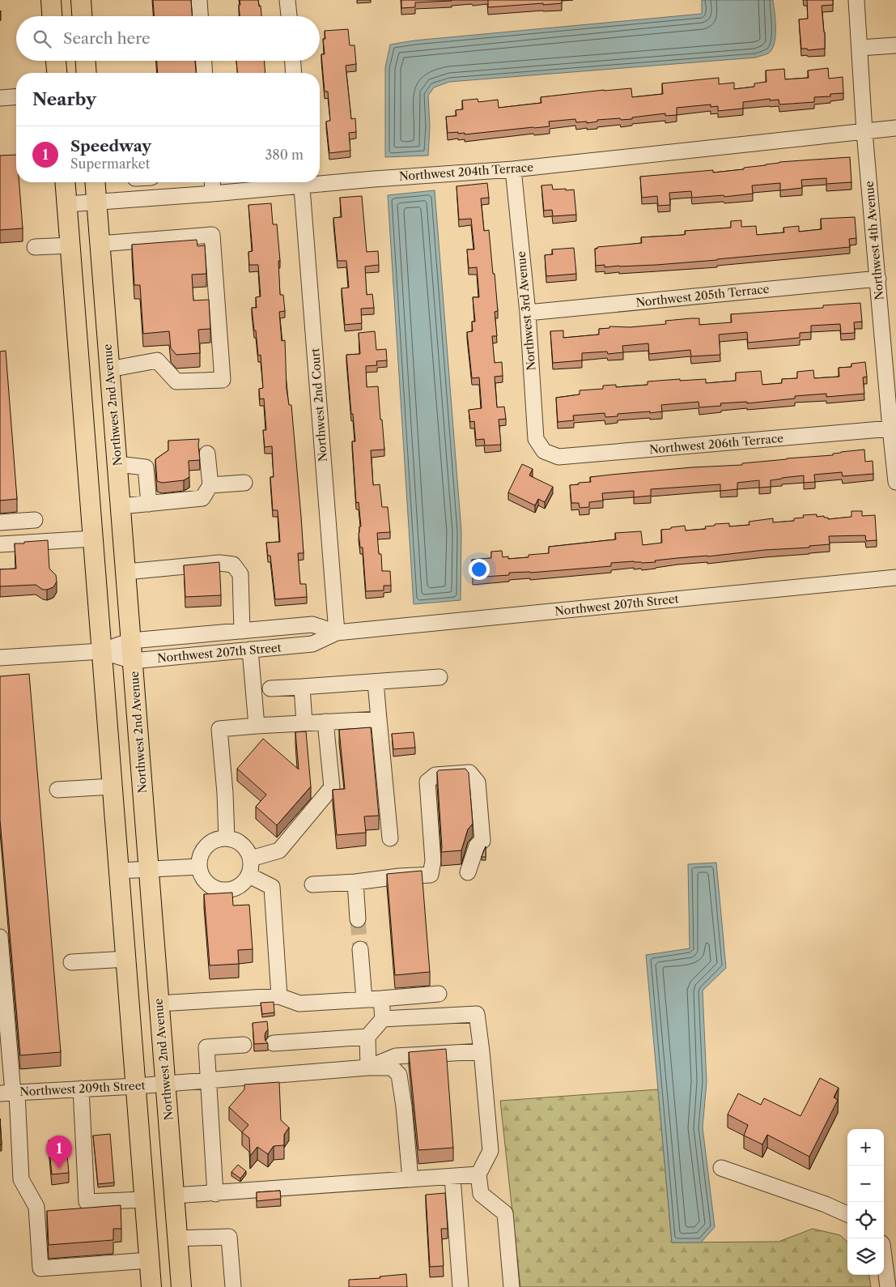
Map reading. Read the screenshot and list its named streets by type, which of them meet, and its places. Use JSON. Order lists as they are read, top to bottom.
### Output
{
  "streets": {
    "main road": ["Northwest 2nd Avenue"],
    "street": [
      "Northwest 204th Terrace",
      "Northwest 4th Avenue",
      "Northwest 205th Terrace",
      "Northwest 3rd Avenue",
      "Northwest 2nd Court",
      "Northwest 206th Terrace",
      "Northwest 207th Street",
      "Northwest 209th Street"
    ]
  },
  "crossings": [
    ["Northwest 204th Terrace", "Northwest 4th Avenue"],
    ["Northwest 204th Terrace", "Northwest 3rd Avenue"],
    ["Northwest 204th Terrace", "Northwest 2nd Avenue"],
    ["Northwest 4th Avenue", "Northwest 205th Terrace"],
    ["Northwest 4th Avenue", "Northwest 206th Terrace"],
    ["Northwest 205th Terrace", "Northwest 3rd Avenue"],
    ["Northwest 3rd Avenue", "Northwest 206th Terrace"],
    ["Northwest 2nd Avenue", "Northwest 207th Street"],
    ["Northwest 2nd Avenue", "Northwest 209th Street"],
    ["Northwest 2nd Court", "Northwest 207th Street"]
  ],
  "page": {
    "search": "Search here",
    "heading": "Nearby",
    "list": [
      {
        "mark": "1",
        "name": "Speedway",
        "note": "Supermarket",
        "value": "380 m"
      }
    ],
    "map_buttons": ["+", "−"],
    "pins": "1"
  }
}
